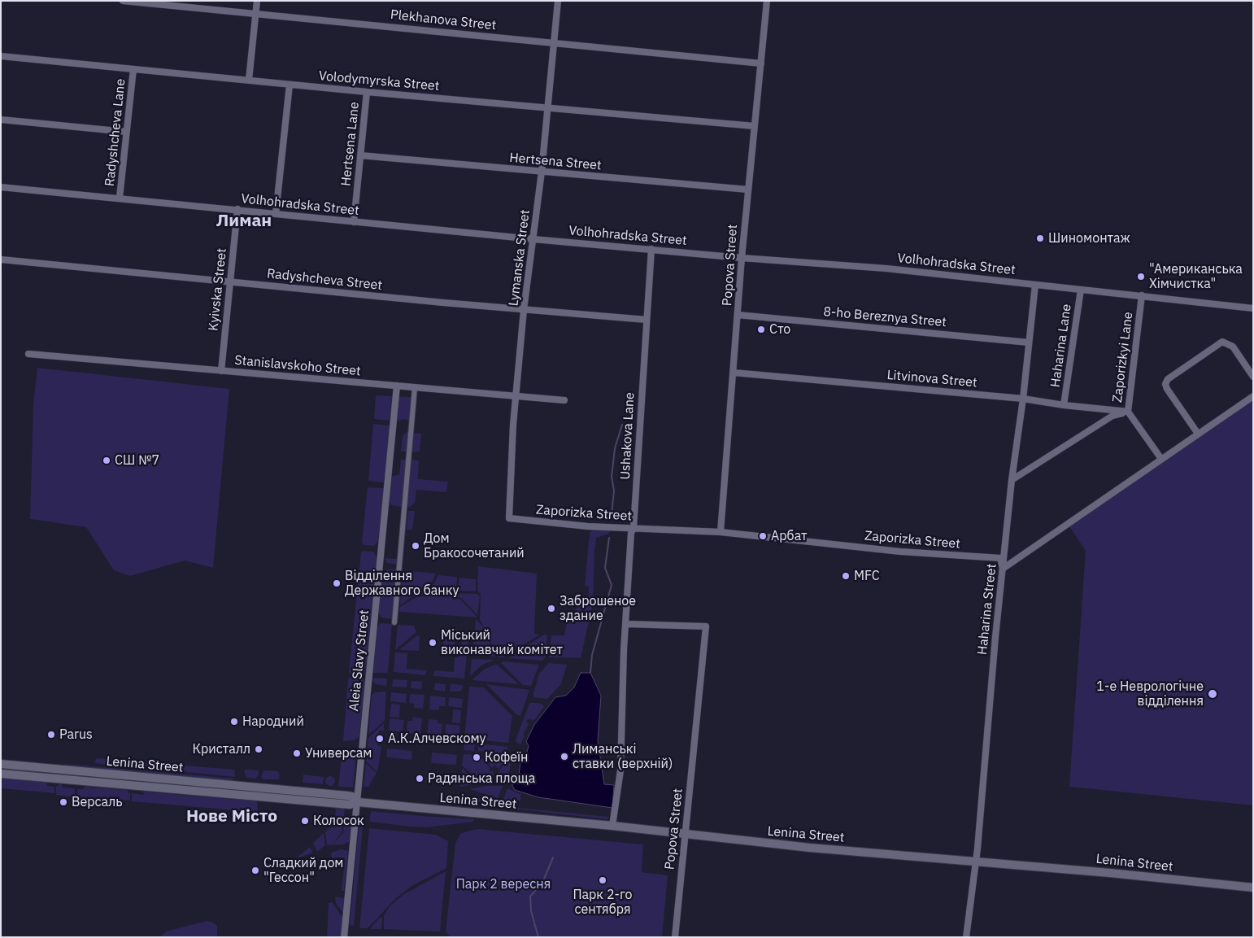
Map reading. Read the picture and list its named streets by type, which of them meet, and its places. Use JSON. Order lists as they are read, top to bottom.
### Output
{
  "streets": {
    "street": [
      "Plekhanova Street",
      "Volodymyrska Street",
      "Radyshcheva Lane",
      "Hertsena Lane",
      "Hertsena Street",
      "Volhohradska Street",
      "Lymanska Street",
      "Popova Street",
      "Radyshcheva Street",
      "Kyivska Street",
      "8-ho Bereznya Street",
      "Haharina Lane",
      "Zaporizkyi Lane",
      "Stanislavskoho Street",
      "Litvinova Street",
      "Ushakova Lane",
      "Zaporizka Street",
      "Haharina Street",
      "Aleia Slavy Street",
      "Lenina Street"
    ]
  },
  "crossings": [
    ["Plekhanova Street", "Lymanska Street"],
    ["Plekhanova Street", "Popova Street"],
    ["Volodymyrska Street", "Radyshcheva Lane"],
    ["Volodymyrska Street", "Hertsena Lane"],
    ["Volodymyrska Street", "Lymanska Street"],
    ["Volodymyrska Street", "Popova Street"],
    ["Radyshcheva Lane", "Volhohradska Street"],
    ["Hertsena Lane", "Hertsena Street"],
    ["Hertsena Lane", "Volhohradska Street"],
    ["Hertsena Street", "Lymanska Street"],
    ["Hertsena Street", "Popova Street"],
    ["Volhohradska Street", "Lymanska Street"],
    ["Volhohradska Street", "Popova Street"],
    ["Volhohradska Street", "Kyivska Street"],
    ["Volhohradska Street", "Haharina Lane"],
    ["Volhohradska Street", "Zaporizkyi Lane"],
    ["Volhohradska Street", "Ushakova Lane"],
    ["Volhohradska Street", "Haharina Street"],
    ["Lymanska Street", "Radyshcheva Street"],
    ["Lymanska Street", "Stanislavskoho Street"],
    ["Lymanska Street", "Zaporizka Street"],
    ["Popova Street", "8-ho Bereznya Street"],
    ["Popova Street", "Litvinova Street"],
    ["Popova Street", "Ushakova Lane"],
    ["Popova Street", "Zaporizka Street"],
    ["Popova Street", "Lenina Street"],
    ["Radyshcheva Street", "Kyivska Street"],
    ["Radyshcheva Street", "Ushakova Lane"],
    ["Kyivska Street", "Stanislavskoho Street"],
    ["8-ho Bereznya Street", "Haharina Street"],
    ["Haharina Lane", "Litvinova Street"],
    ["Zaporizkyi Lane", "Litvinova Street"],
    ["Stanislavskoho Street", "Aleia Slavy Street"],
    ["Litvinova Street", "Haharina Street"],
    ["Ushakova Lane", "Zaporizka Street"],
    ["Ushakova Lane", "Lenina Street"],
    ["Zaporizka Street", "Haharina Street"],
    ["Haharina Street", "Lenina Street"],
    ["Aleia Slavy Street", "Lenina Street"]
  ],
  "districts": ["Лиман", "Нове Місто"],
  "parks": ["Парк 2 вересня"],
  "places": [
    "Шиномонтаж",
    "\"Американська Хімчистка\"",
    "Сто",
    "СШ №7",
    "Арбат",
    "Дом Бракосочетаний",
    "MFC",
    "Відділення Державного банку",
    "Заброшеное здание",
    "Міський виконавчий комітет",
    "1-е Неврологічне відділення",
    "Народний",
    "Parus",
    "А.К.Алчевскому",
    "Кристалл",
    "Универсам",
    "Лиманські ставки (верхній)",
    "Кофеїн",
    "Радянська площа",
    "Версаль",
    "Колосок",
    "Сладкий дом \"Гессон\"",
    "Парк 2-го сентября"
  ]
}
